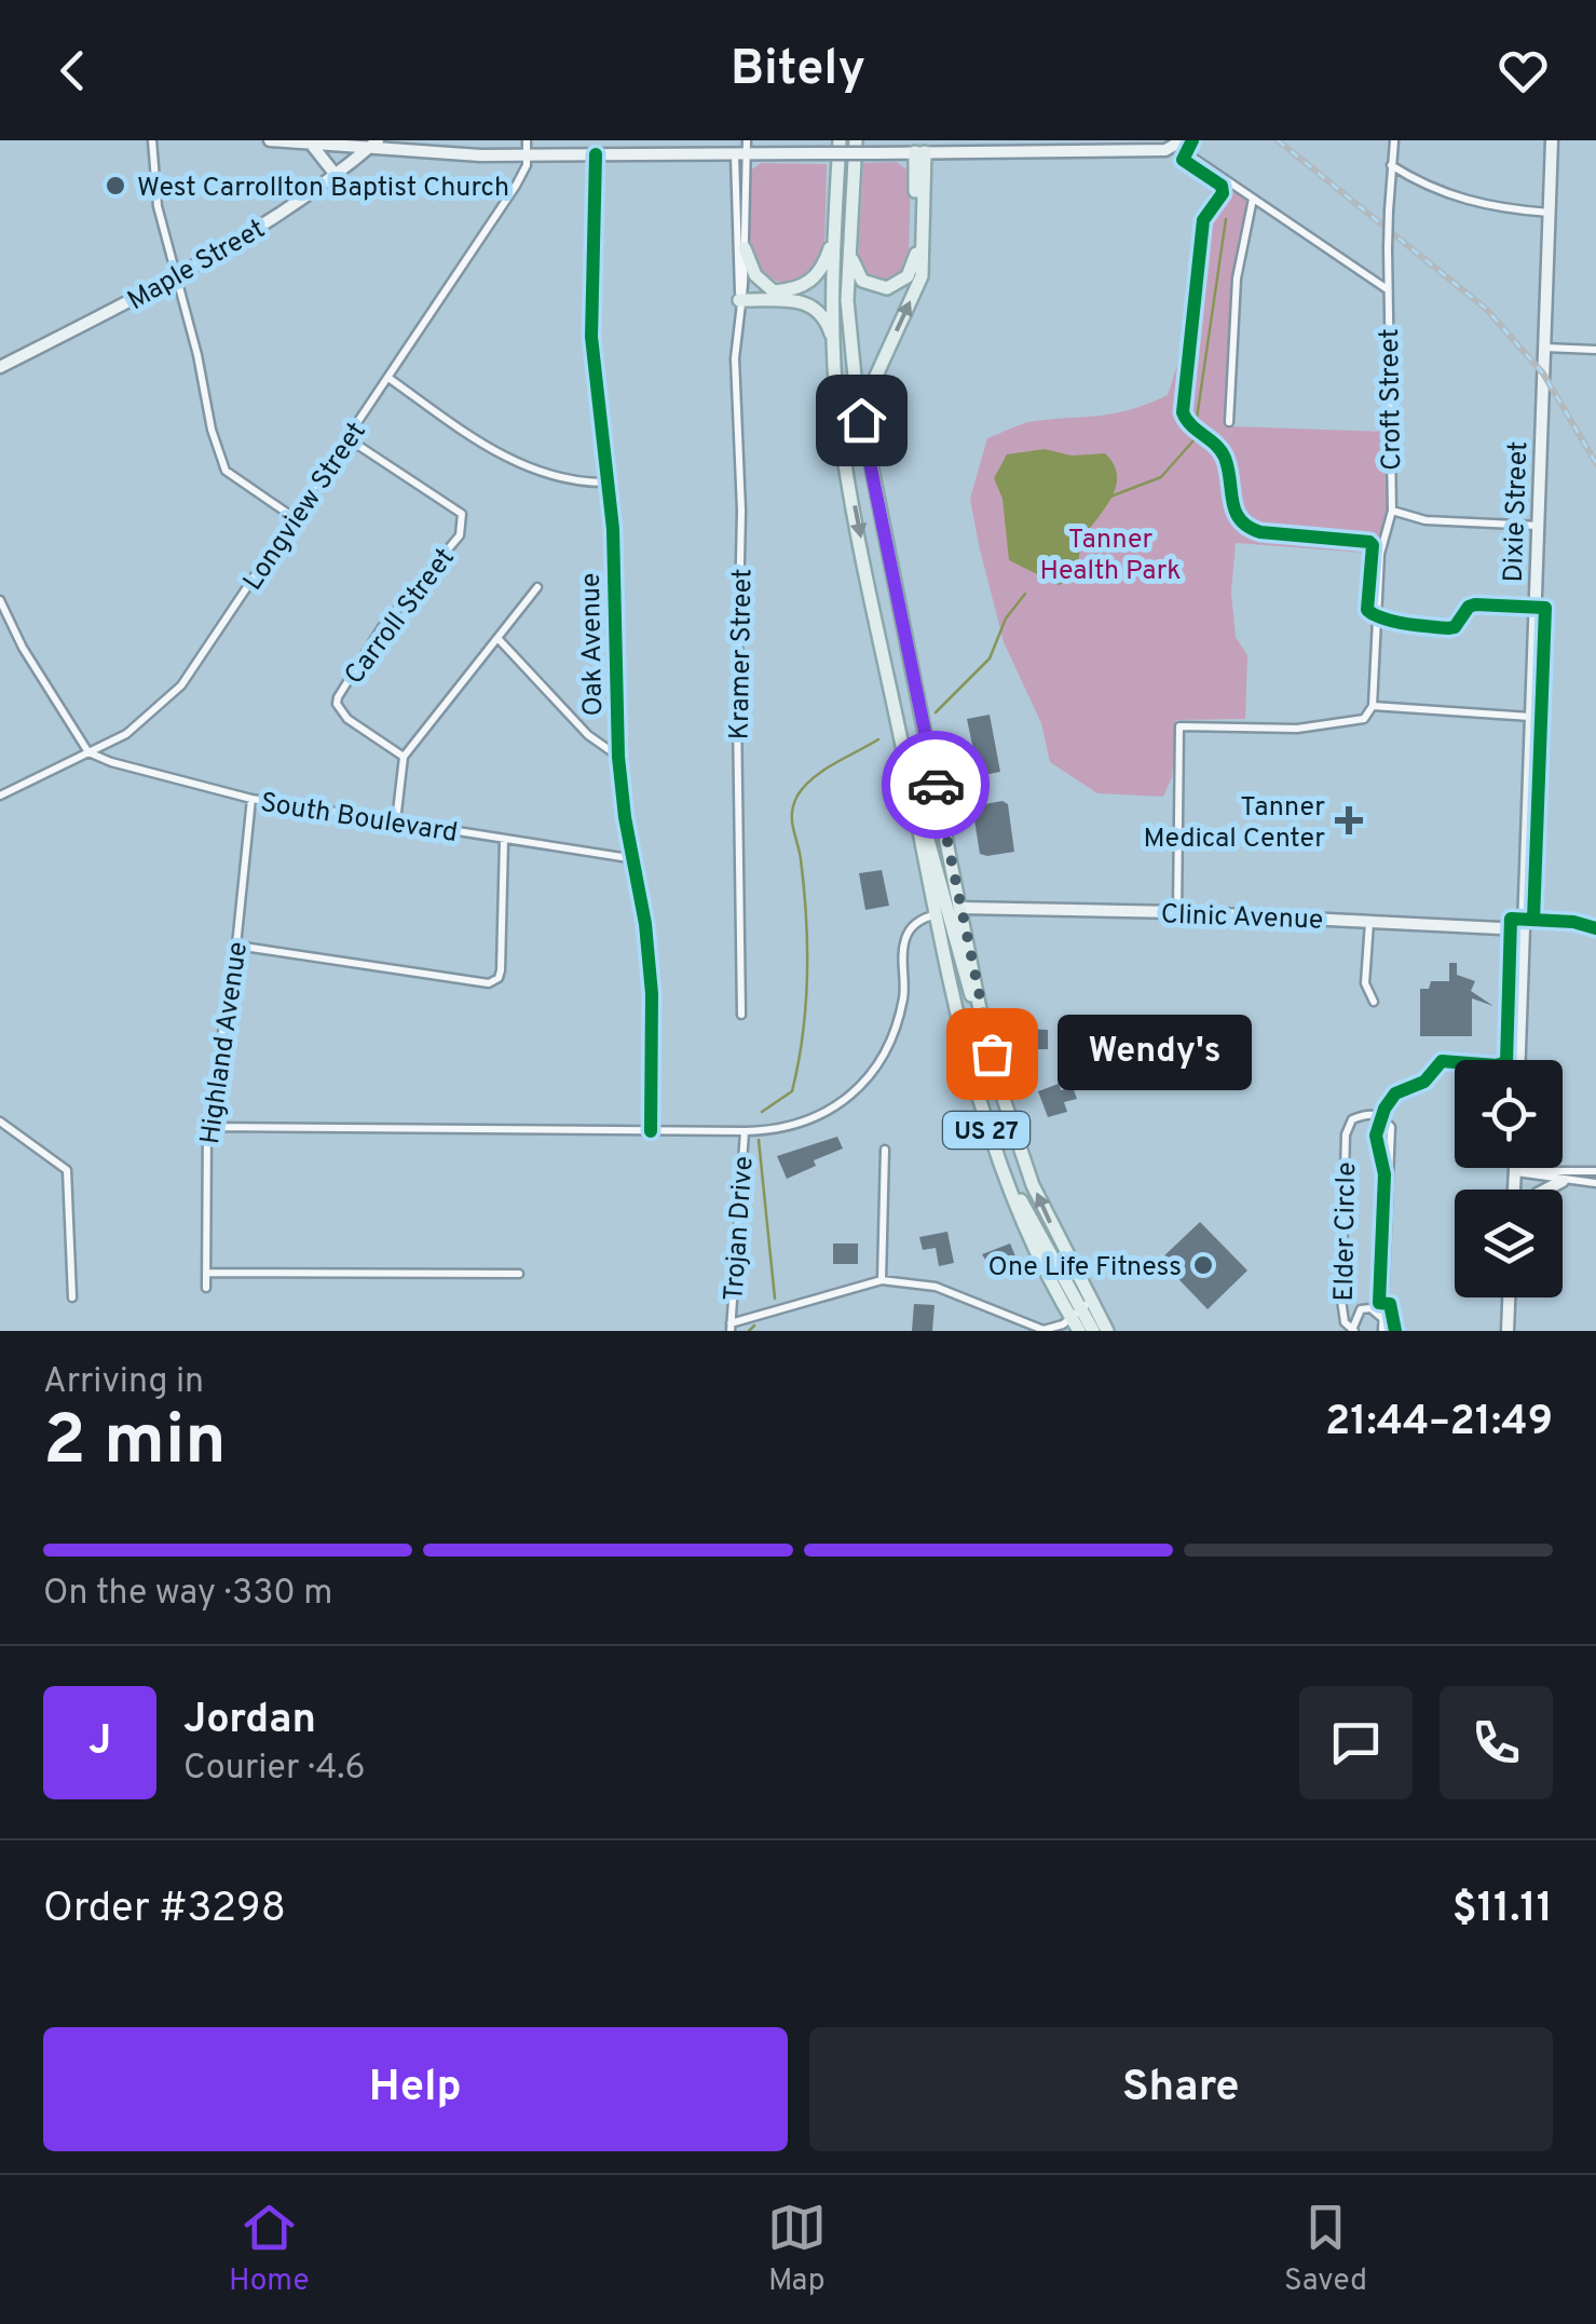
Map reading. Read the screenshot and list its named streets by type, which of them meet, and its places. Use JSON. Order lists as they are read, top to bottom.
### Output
{
  "streets": {
    "main road": ["US 27"],
    "street": [
      "Maple Street",
      "Croft Street",
      "Longview Street",
      "Dixie Street",
      "Carroll Street",
      "Oak Avenue",
      "Kramer Street",
      "South Boulevard",
      "Clinic Avenue",
      "Highland Avenue",
      "Trojan Drive",
      "Elder Circle"
    ]
  },
  "crossings": [
    ["Longview Street", "Carroll Street"],
    ["Longview Street", "South Boulevard"],
    ["Dixie Street", "Clinic Avenue"],
    ["Oak Avenue", "South Boulevard"],
    ["South Boulevard", "Highland Avenue"],
    ["Clinic Avenue", "US 27"],
    ["Clinic Avenue", "Trojan Drive"],
    ["US 27", "Trojan Drive"]
  ],
  "parks": ["Tanner Health Park"],
  "places": {
    "other": ["West Carrollton Baptist Church", "Wendy's", "One Life Fitness"],
    "health": ["Tanner Medical Center"]
  },
  "page": {
    "header": "Bitely",
    "bubble": "Wendy's",
    "heading": ["2 min", "Arriving in", "21:44–21:49"],
    "panel": [
      "Jordan",
      "Courier · 4.6",
      "Order #3298",
      "$11.11"
    ],
    "bar": "On the way · 330 m",
    "round": "J",
    "buttons": ["Help", "Share"],
    "tabs": ["Home", "Map", "Saved"]
  }
}
